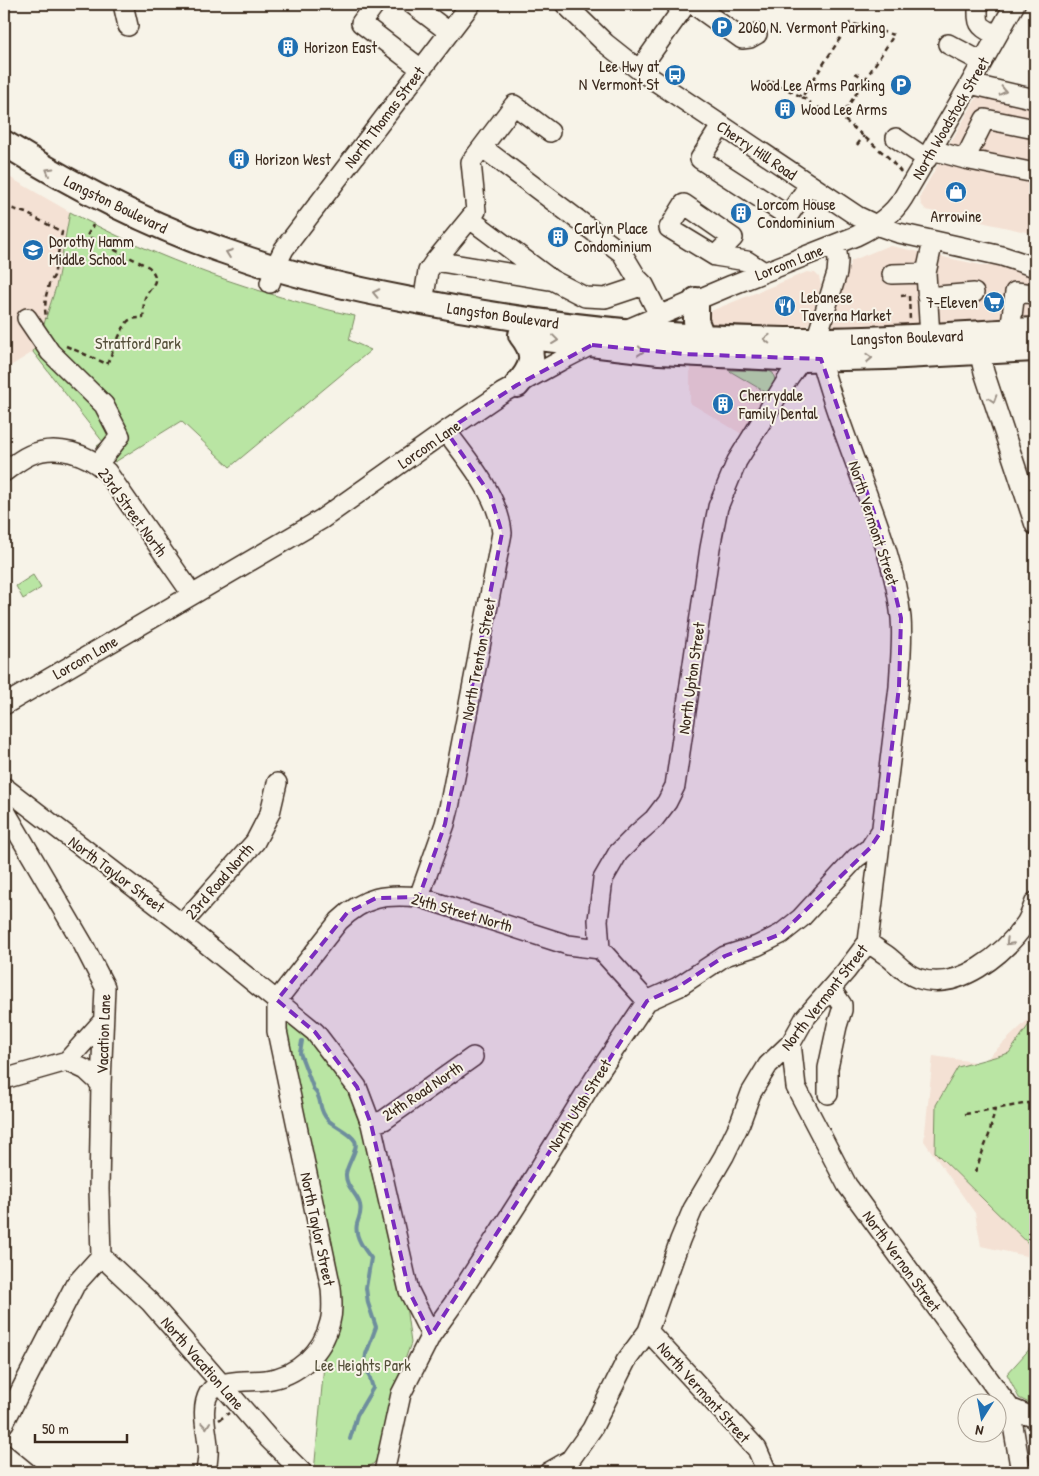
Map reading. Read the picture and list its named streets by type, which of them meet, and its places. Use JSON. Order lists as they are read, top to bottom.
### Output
{
  "streets": {
    "main road": ["Langston Boulevard"],
    "street": [
      "North Thomas Street",
      "North Woodstock Street",
      "Cherry Hill Road",
      "Lorcom Lane",
      "23rd Street North",
      "North Vermont Street",
      "North Trenton Street",
      "North Upton Street",
      "North Taylor Street",
      "23rd Road North",
      "24th Street North",
      "Vacation Lane",
      "24th Road North",
      "North Utah Street",
      "North Vernon Street",
      "North Vacation Lane"
    ]
  },
  "crossings": [
    ["North Thomas Street", "Langston Boulevard"],
    ["North Woodstock Street", "Cherry Hill Road"],
    ["North Woodstock Street", "Lorcom Lane"],
    ["Cherry Hill Road", "Lorcom Lane"],
    ["Langston Boulevard", "Lorcom Lane"],
    ["Langston Boulevard", "North Vermont Street"],
    ["Langston Boulevard", "North Upton Street"],
    ["Lorcom Lane", "23rd Street North"],
    ["Lorcom Lane", "North Trenton Street"],
    ["North Vermont Street", "North Upton Street"],
    ["North Vermont Street", "North Vernon Street"],
    ["North Trenton Street", "24th Street North"],
    ["North Upton Street", "24th Street North"],
    ["North Taylor Street", "23rd Road North"],
    ["North Taylor Street", "24th Street North"],
    ["North Taylor Street", "24th Road North"],
    ["North Taylor Street", "North Utah Street"],
    ["North Taylor Street", "North Vacation Lane"],
    ["Vacation Lane", "North Vacation Lane"]
  ],
  "parks": ["Stratford Park", "Lee Heights Park"],
  "places": {
    "parking": ["2060 N. Vermont Parking", "Wood Lee Arms Parking"],
    "building": [
      "Horizon East",
      "Wood Lee Arms",
      "Horizon West",
      "Lorcom House Condominium",
      "Carlyn Place Condominium",
      "Cherrydale Family Dental"
    ],
    "bus stop": ["Lee Hwy at N Vermont St"],
    "shop": ["Arrowine"],
    "school or university": ["Dorothy Hamm Middle School"],
    "supermarket": ["7-Eleven"],
    "restaurant": ["Lebanese Taverna Market"]
  },
  "scale_bar": "50 m",
  "north": "bottom"
}
